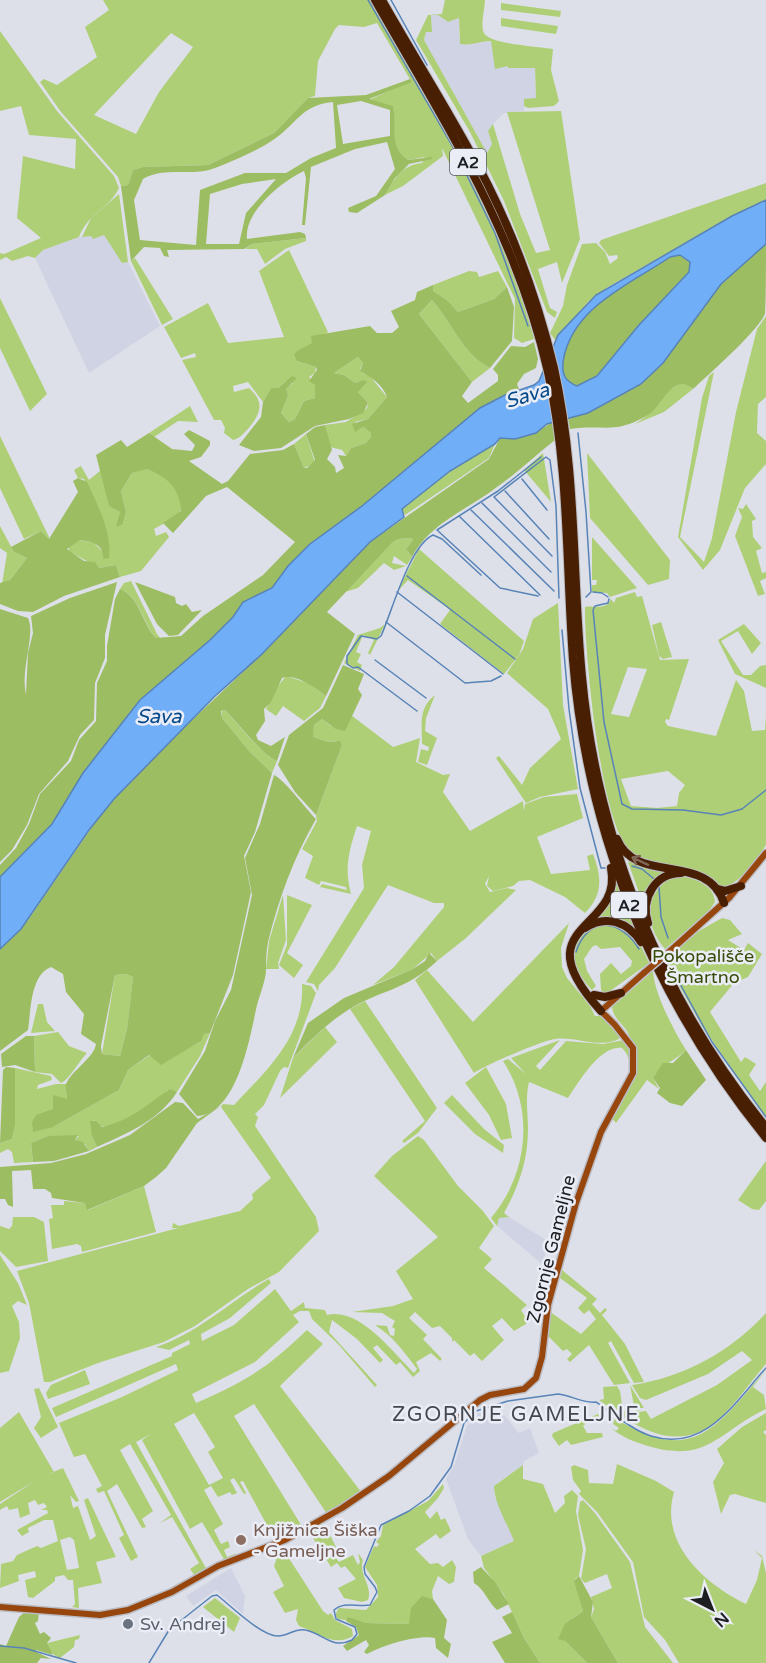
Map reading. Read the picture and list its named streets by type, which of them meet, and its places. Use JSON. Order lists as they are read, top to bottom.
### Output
{
  "streets": {
    "highway": ["A2"],
    "street": ["Zgornje Gameljne"]
  },
  "districts": ["ZGORNJE GAMELJNE"],
  "water": ["Sava"],
  "parks": ["Pokopališče Šmartno"],
  "places": ["Knjižnica Šiška - Gameljne", "Sv. Andrej"],
  "north": "bottom right"
}
